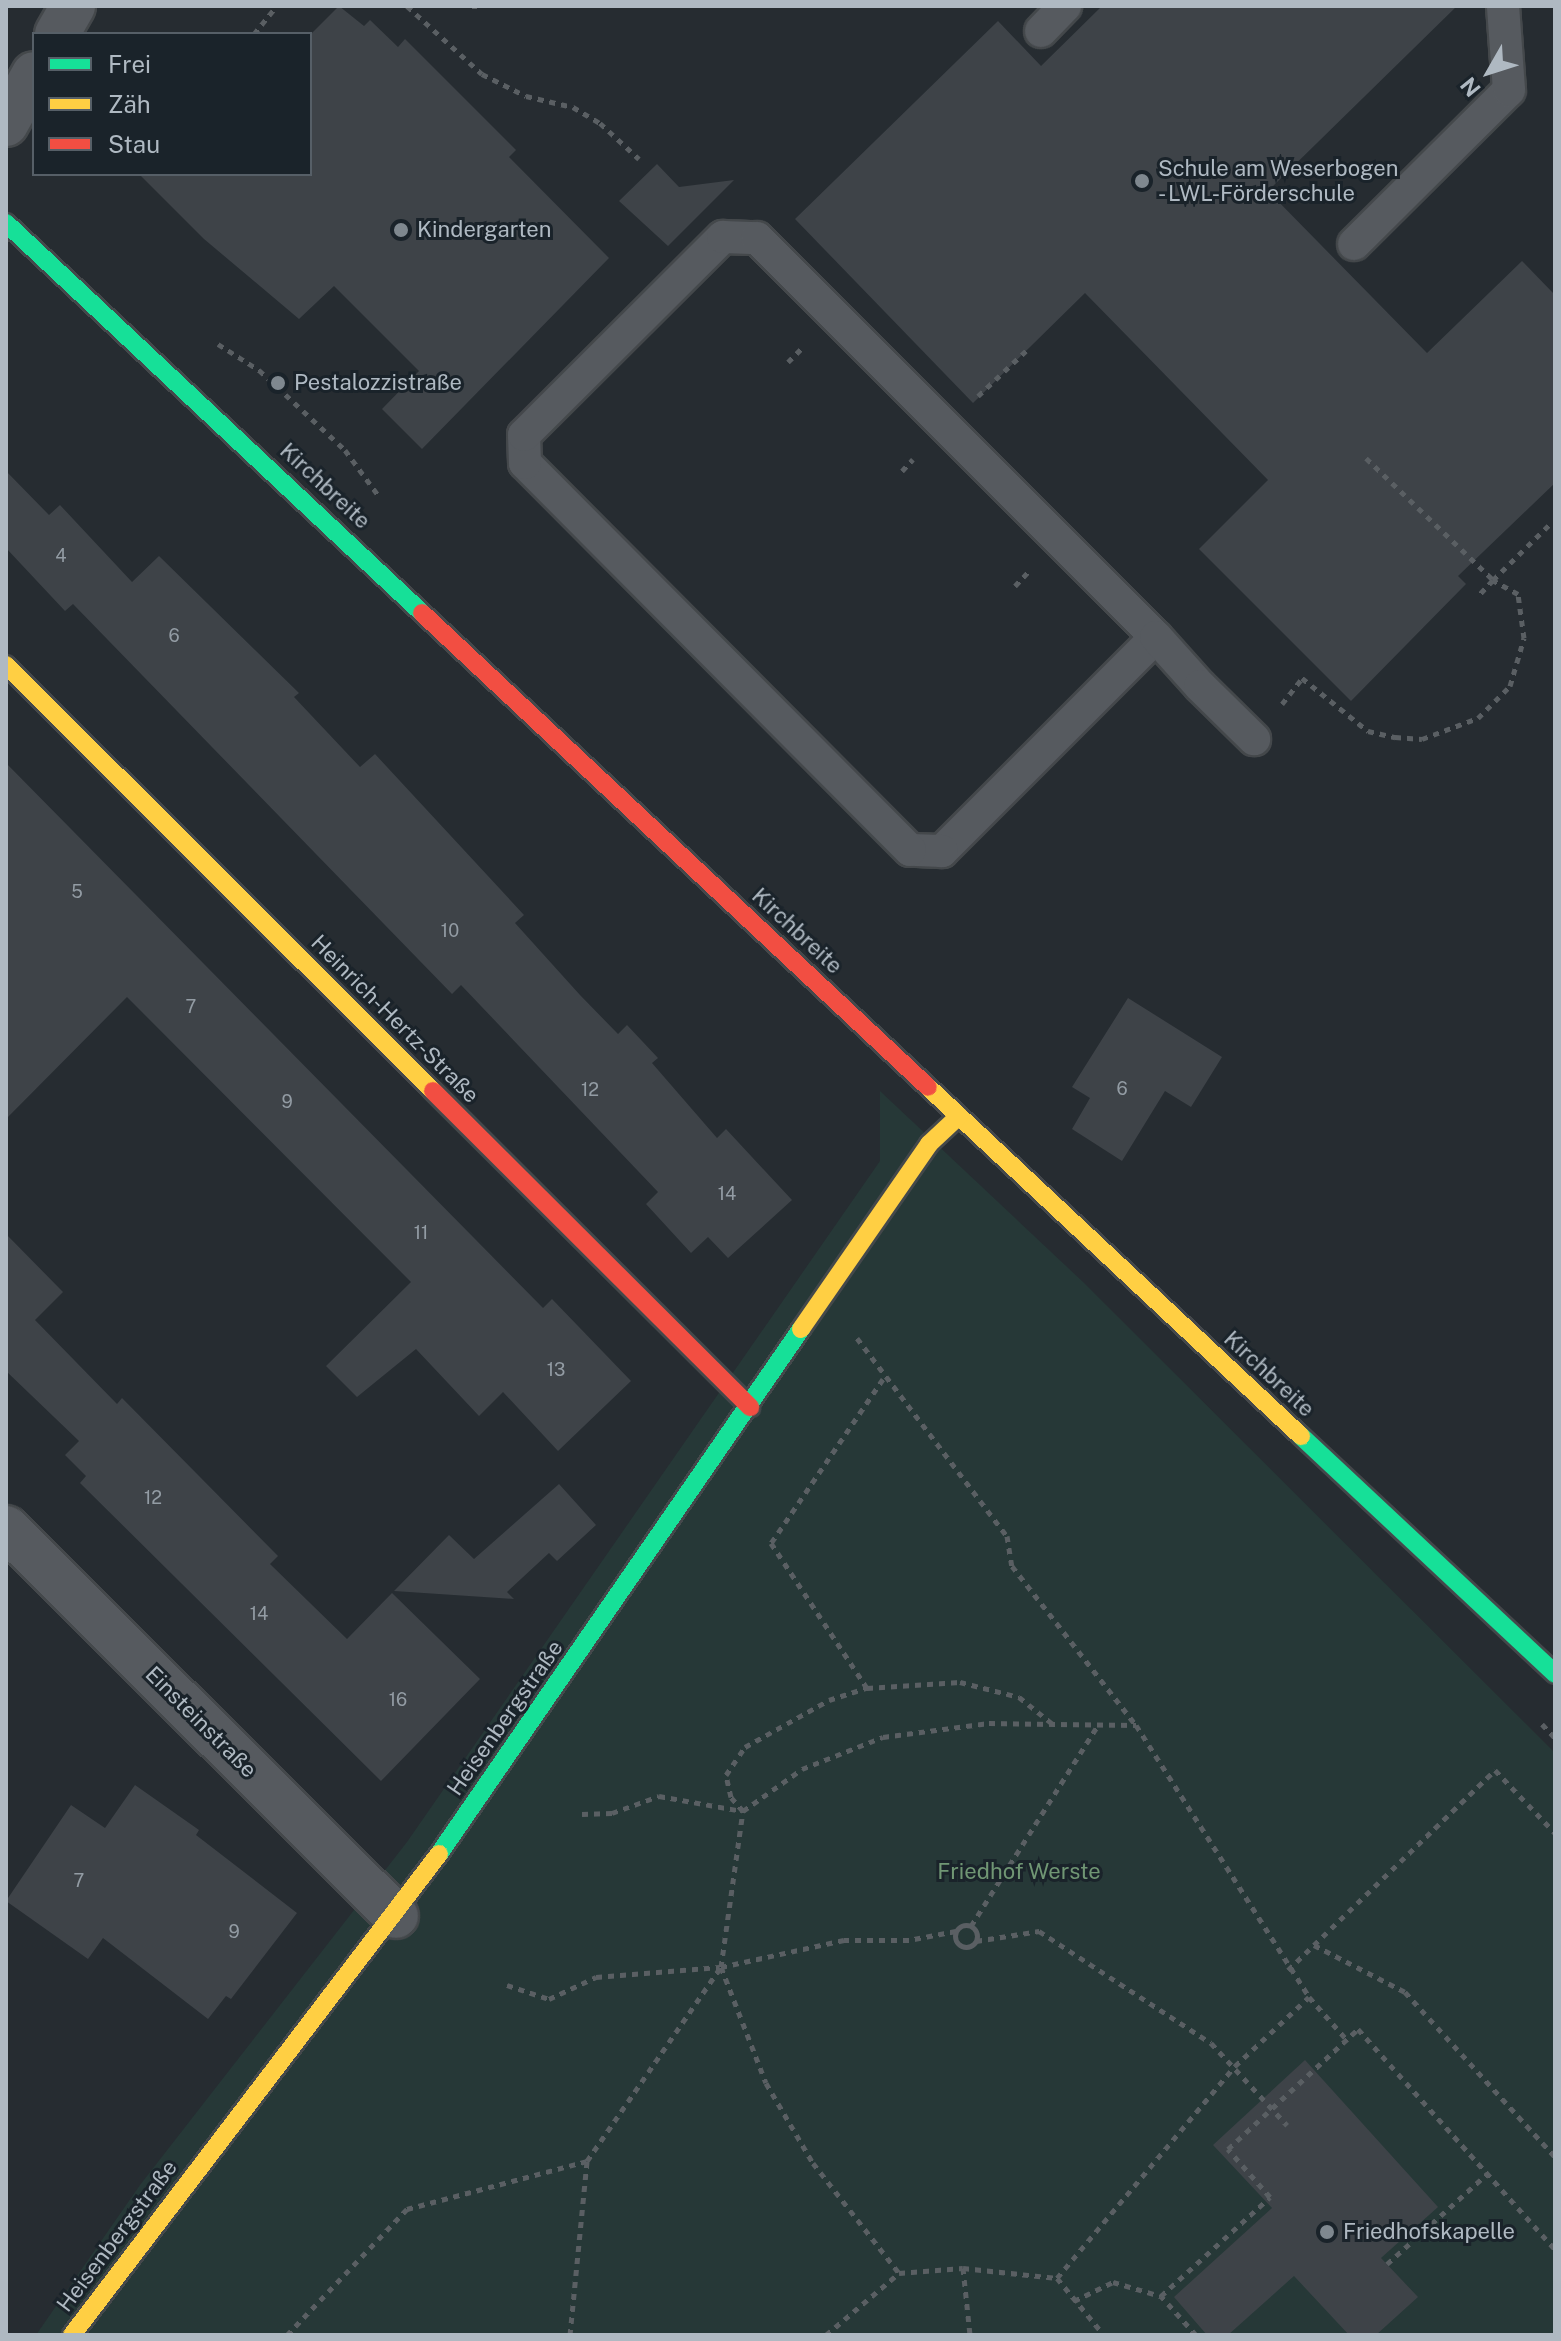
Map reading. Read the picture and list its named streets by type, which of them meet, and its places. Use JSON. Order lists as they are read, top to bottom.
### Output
{
  "streets": {
    "street": [
      "Kirchbreite",
      "Heinrich-Hertz-Straße",
      "Heisenbergstraße",
      "Einsteinstraße"
    ]
  },
  "crossings": [
    ["Kirchbreite", "Heisenbergstraße"],
    ["Heinrich-Hertz-Straße", "Heisenbergstraße"],
    ["Heisenbergstraße", "Einsteinstraße"]
  ],
  "parks": ["Friedhof Werste"],
  "places": [
    "Schule am Weserbogen - LWL-Förderschule",
    "Kindergarten",
    "Pestalozzistraße",
    "Friedhofskapelle"
  ],
  "house_numbers": [
    "4",
    "6",
    "5",
    "10",
    "7",
    "6",
    "12",
    "9",
    "14",
    "11",
    "13",
    "12",
    "14",
    "16",
    "7",
    "9"
  ],
  "legend": ["Frei", "Zäh", "Stau"],
  "north": "bottom left"
}
